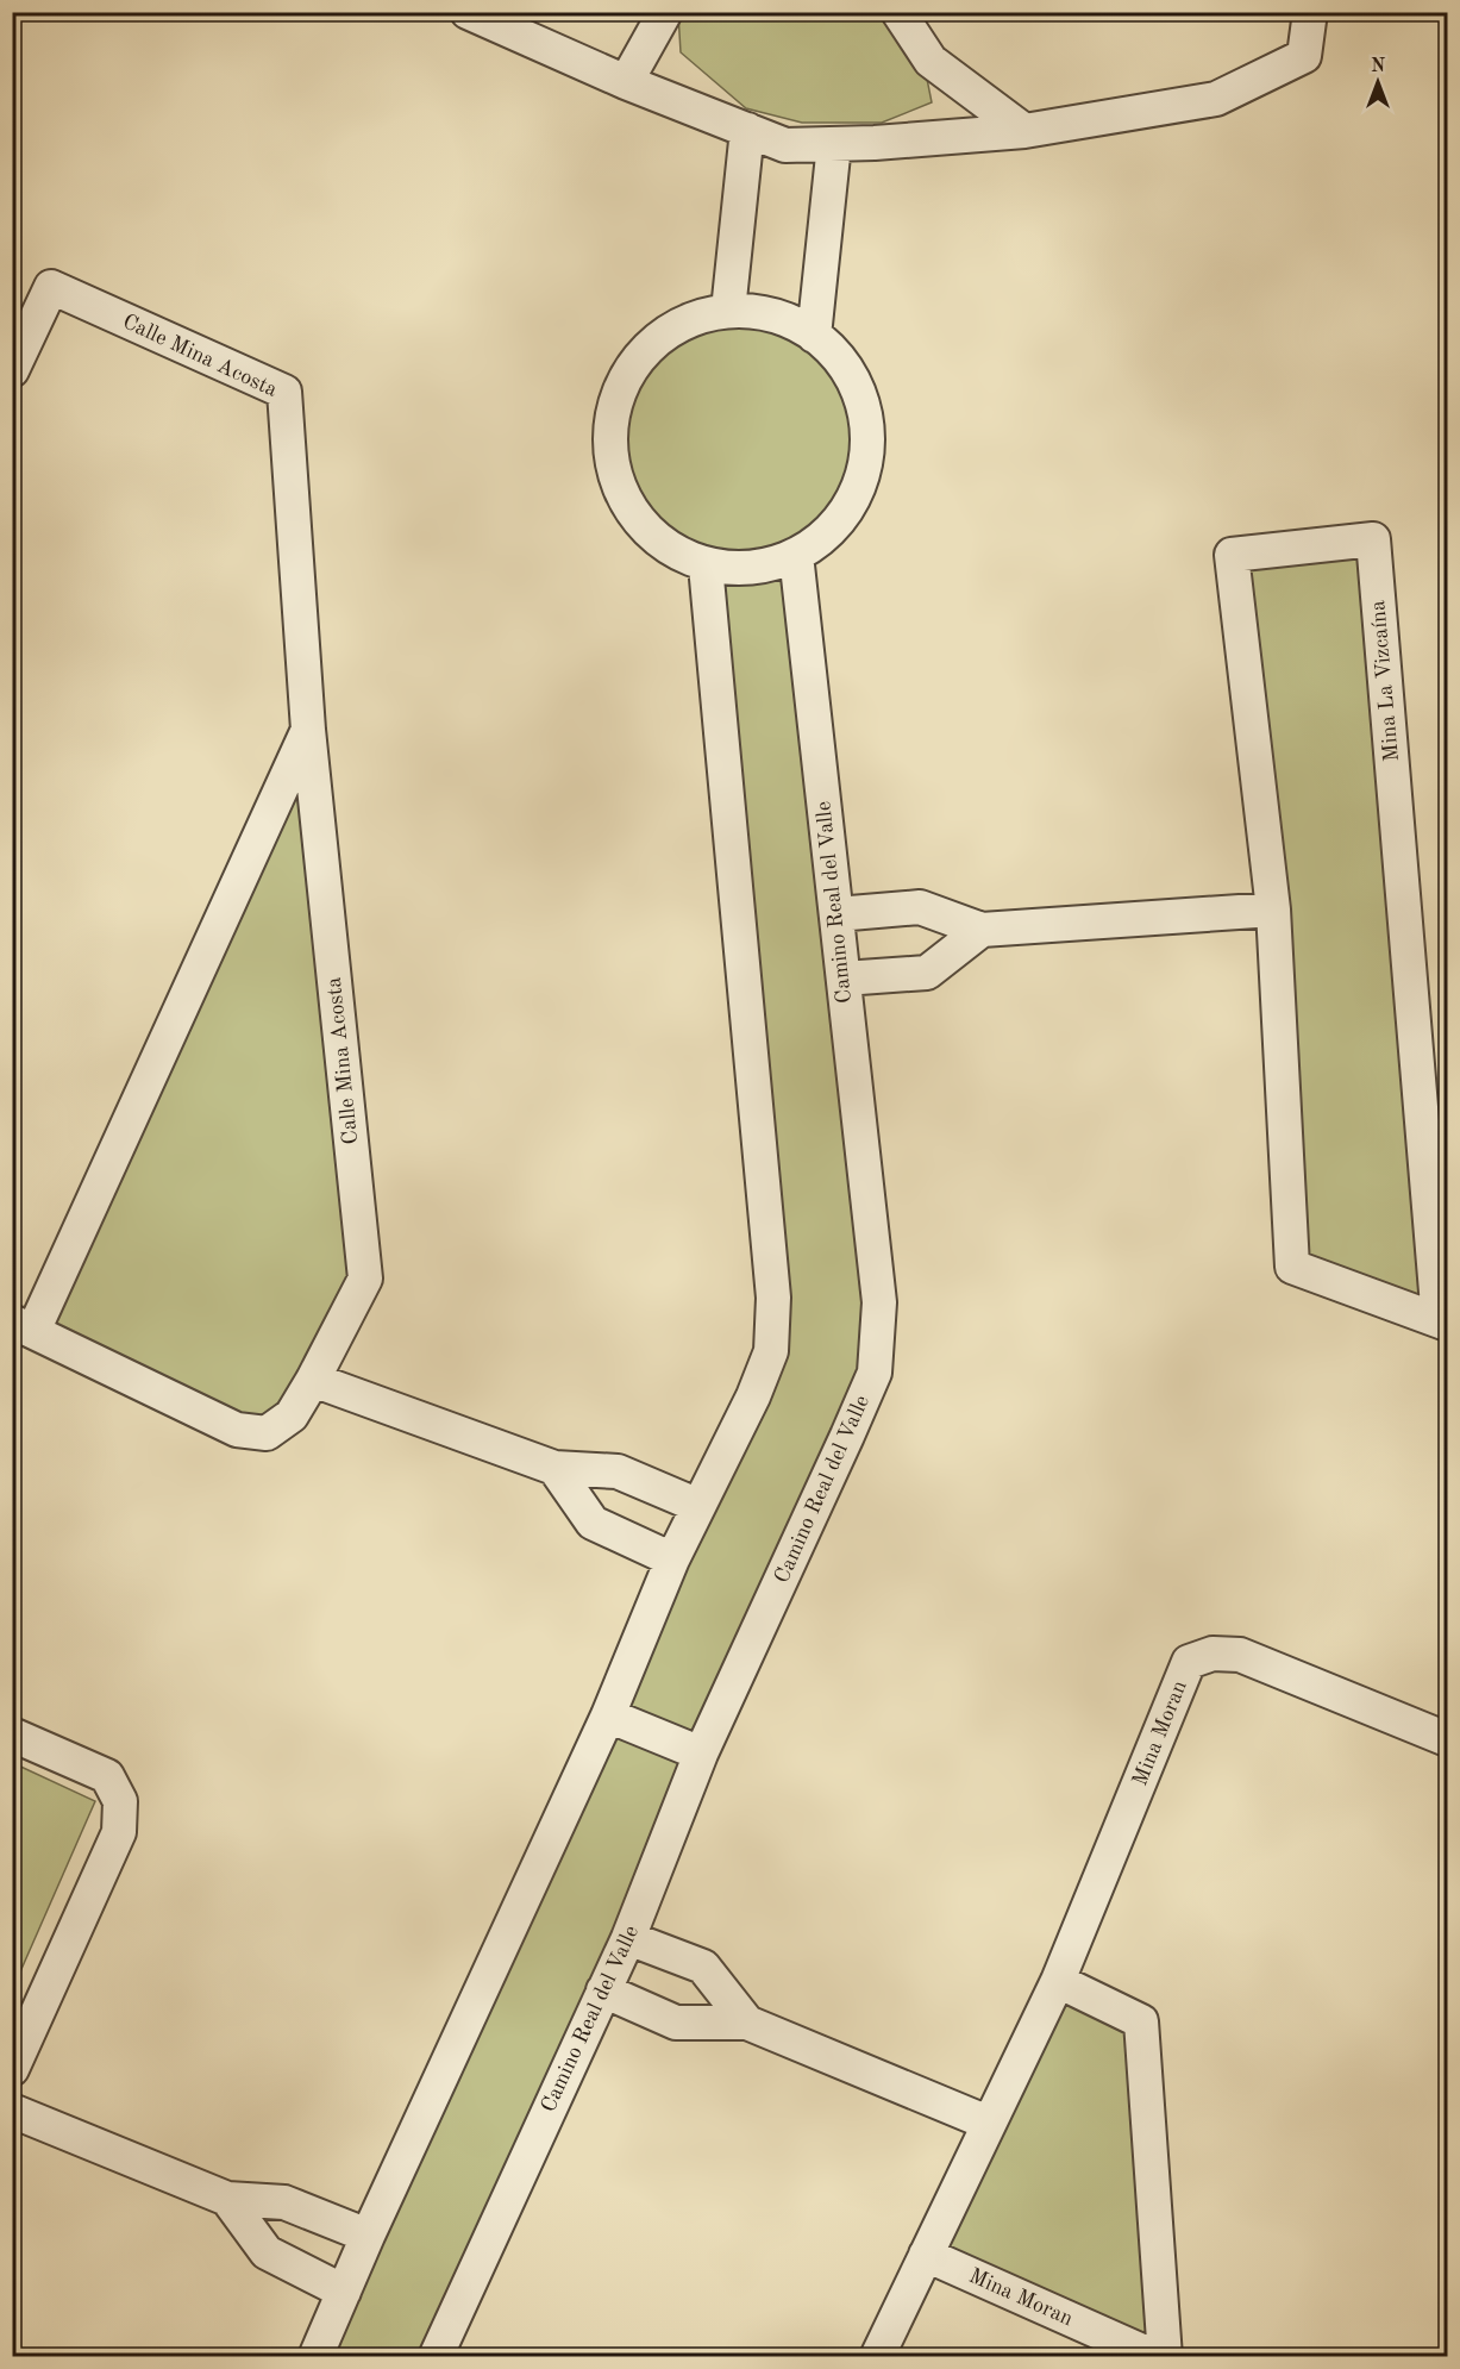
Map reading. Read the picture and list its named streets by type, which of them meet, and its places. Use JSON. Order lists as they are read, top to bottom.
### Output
{
  "streets": {
    "street": [
      "Calle Mina Acosta",
      "Mina La Vizcaína",
      "Camino Real del Valle",
      "Mina Moran"
    ]
  },
  "north": "top"
}
